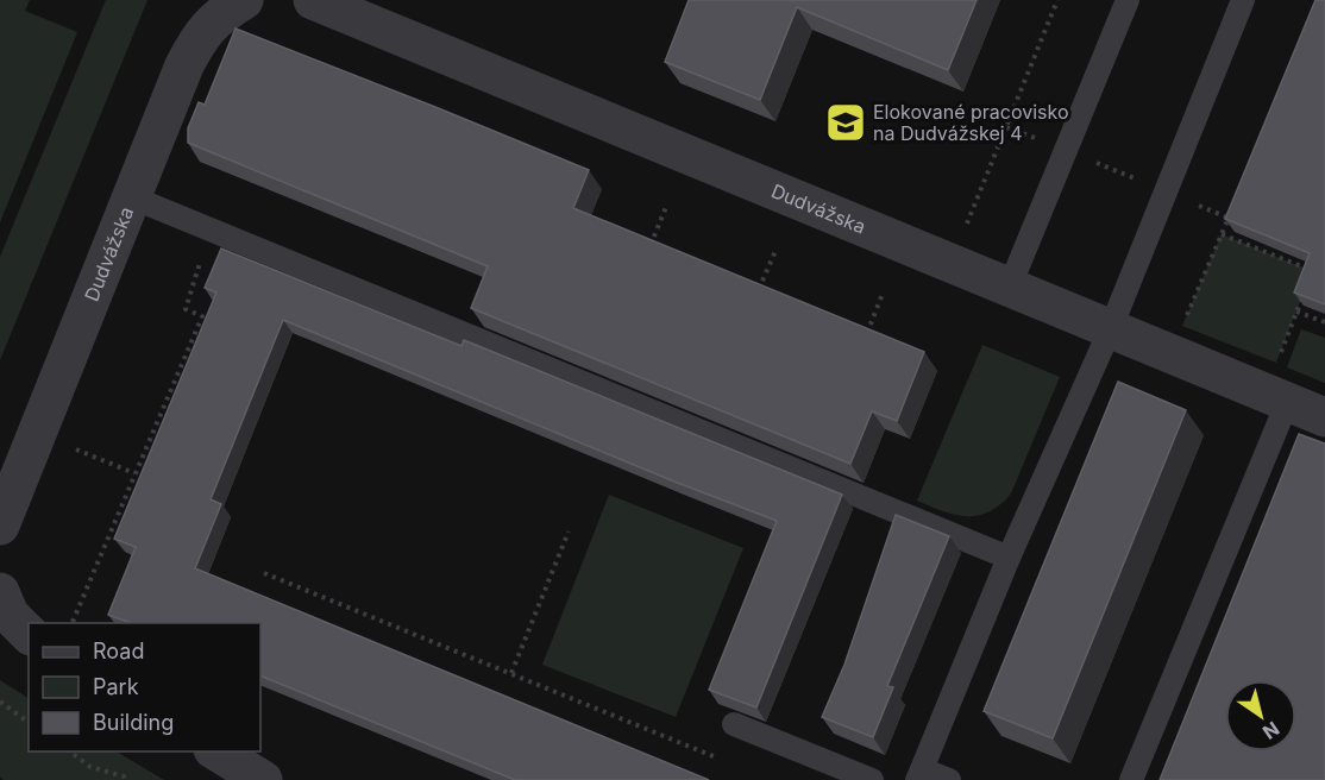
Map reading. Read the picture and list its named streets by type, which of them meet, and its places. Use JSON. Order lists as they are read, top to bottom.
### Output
{
  "streets": {
    "street": ["Dudvážska"]
  },
  "places": {
    "school or university": ["Elokované pracovisko na Dudvážskej 4"]
  },
  "legend": ["Road", "Park", "Building"],
  "north": "bottom right"
}
